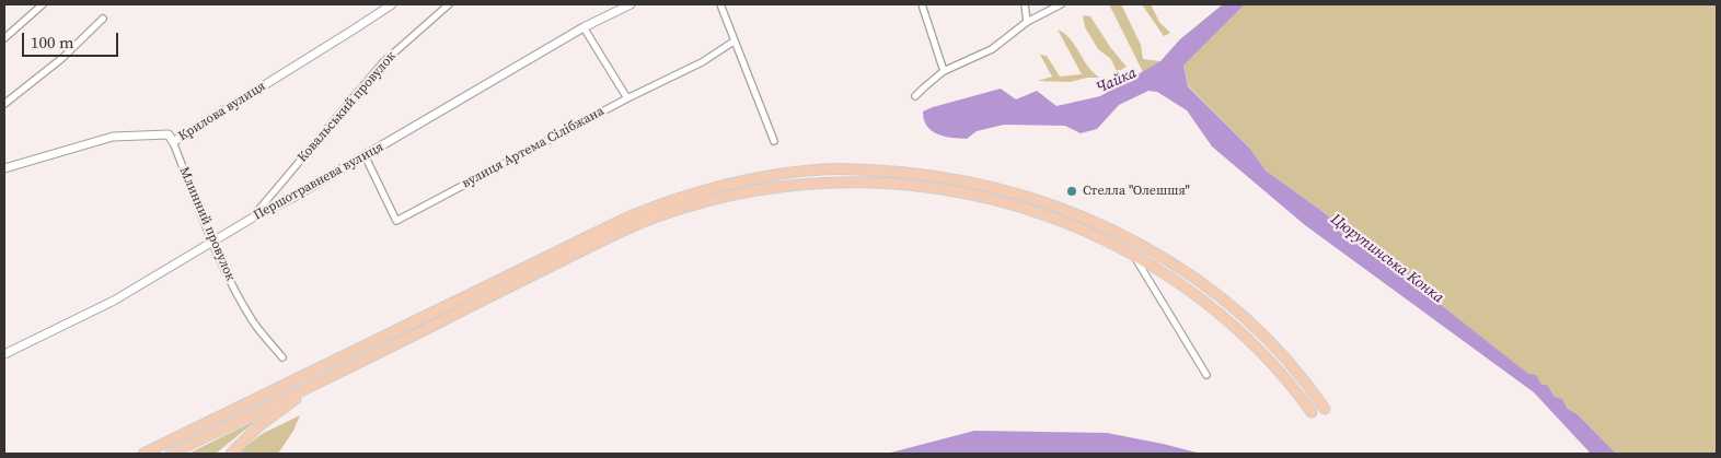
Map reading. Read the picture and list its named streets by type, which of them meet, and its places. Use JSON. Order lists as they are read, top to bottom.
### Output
{
  "streets": {
    "street": [
      "Ковальський провулок",
      "Крилова вулиця",
      "вулиця Артема Сілібжана",
      "Першотравнева вулиця",
      "Млинний провулок"
    ]
  },
  "crossings": [
    ["Ковальський провулок", "Першотравнева вулиця"],
    ["Крилова вулиця", "Млинний провулок"],
    ["вулиця Артема Сілібжана", "Першотравнева вулиця"],
    ["Першотравнева вулиця", "Млинний провулок"]
  ],
  "water": ["Чайка", "Цюрупинська Конка"],
  "places": ["Стелла \"Олешшя\""],
  "scale_bar": "100 m"
}
